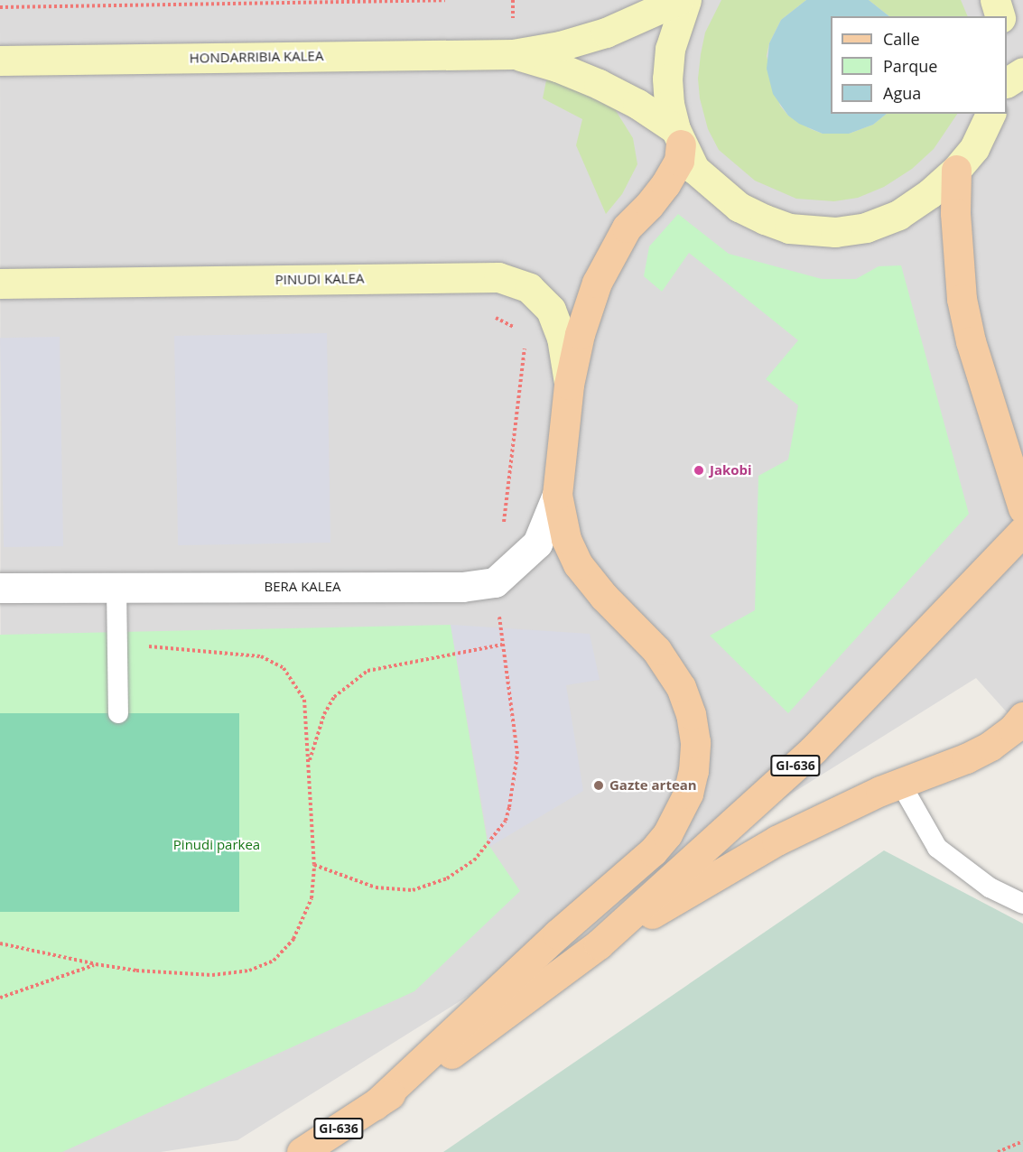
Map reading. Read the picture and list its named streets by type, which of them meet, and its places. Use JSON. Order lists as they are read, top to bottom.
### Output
{
  "streets": {
    "main road": ["HONDARRIBIA KALEA", "PINUDI KALEA", "GI-636"],
    "street": ["BERA KALEA"]
  },
  "parks": ["Pinudi parkea"],
  "places": ["Jakobi", "Gazte artean"],
  "legend": ["Calle", "Parque", "Agua"]
}
